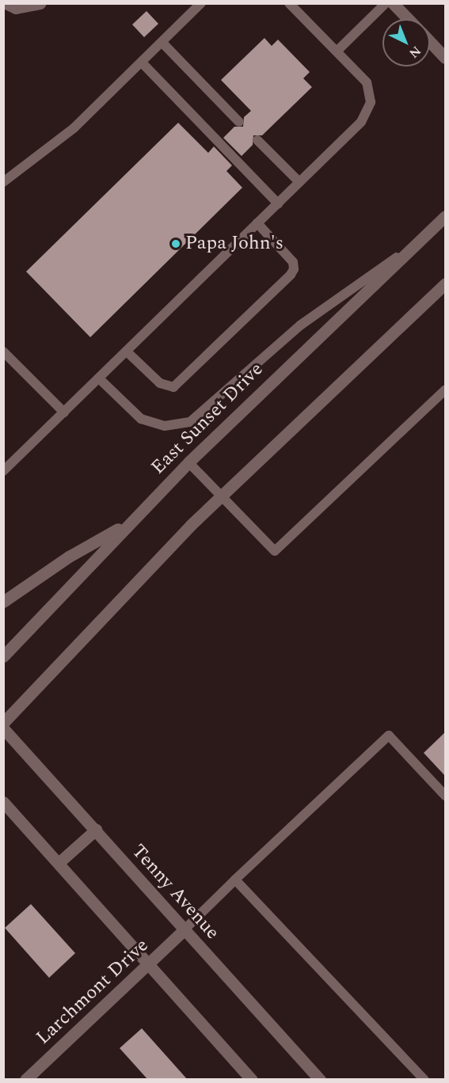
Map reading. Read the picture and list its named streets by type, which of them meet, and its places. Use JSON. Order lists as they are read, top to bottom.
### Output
{
  "streets": {
    "main road": ["East Sunset Drive", "Tenny Avenue", "Larchmont Drive"]
  },
  "crossings": [
    ["Tenny Avenue", "Larchmont Drive"]
  ],
  "places": ["Papa John's"],
  "north": "bottom right"
}
